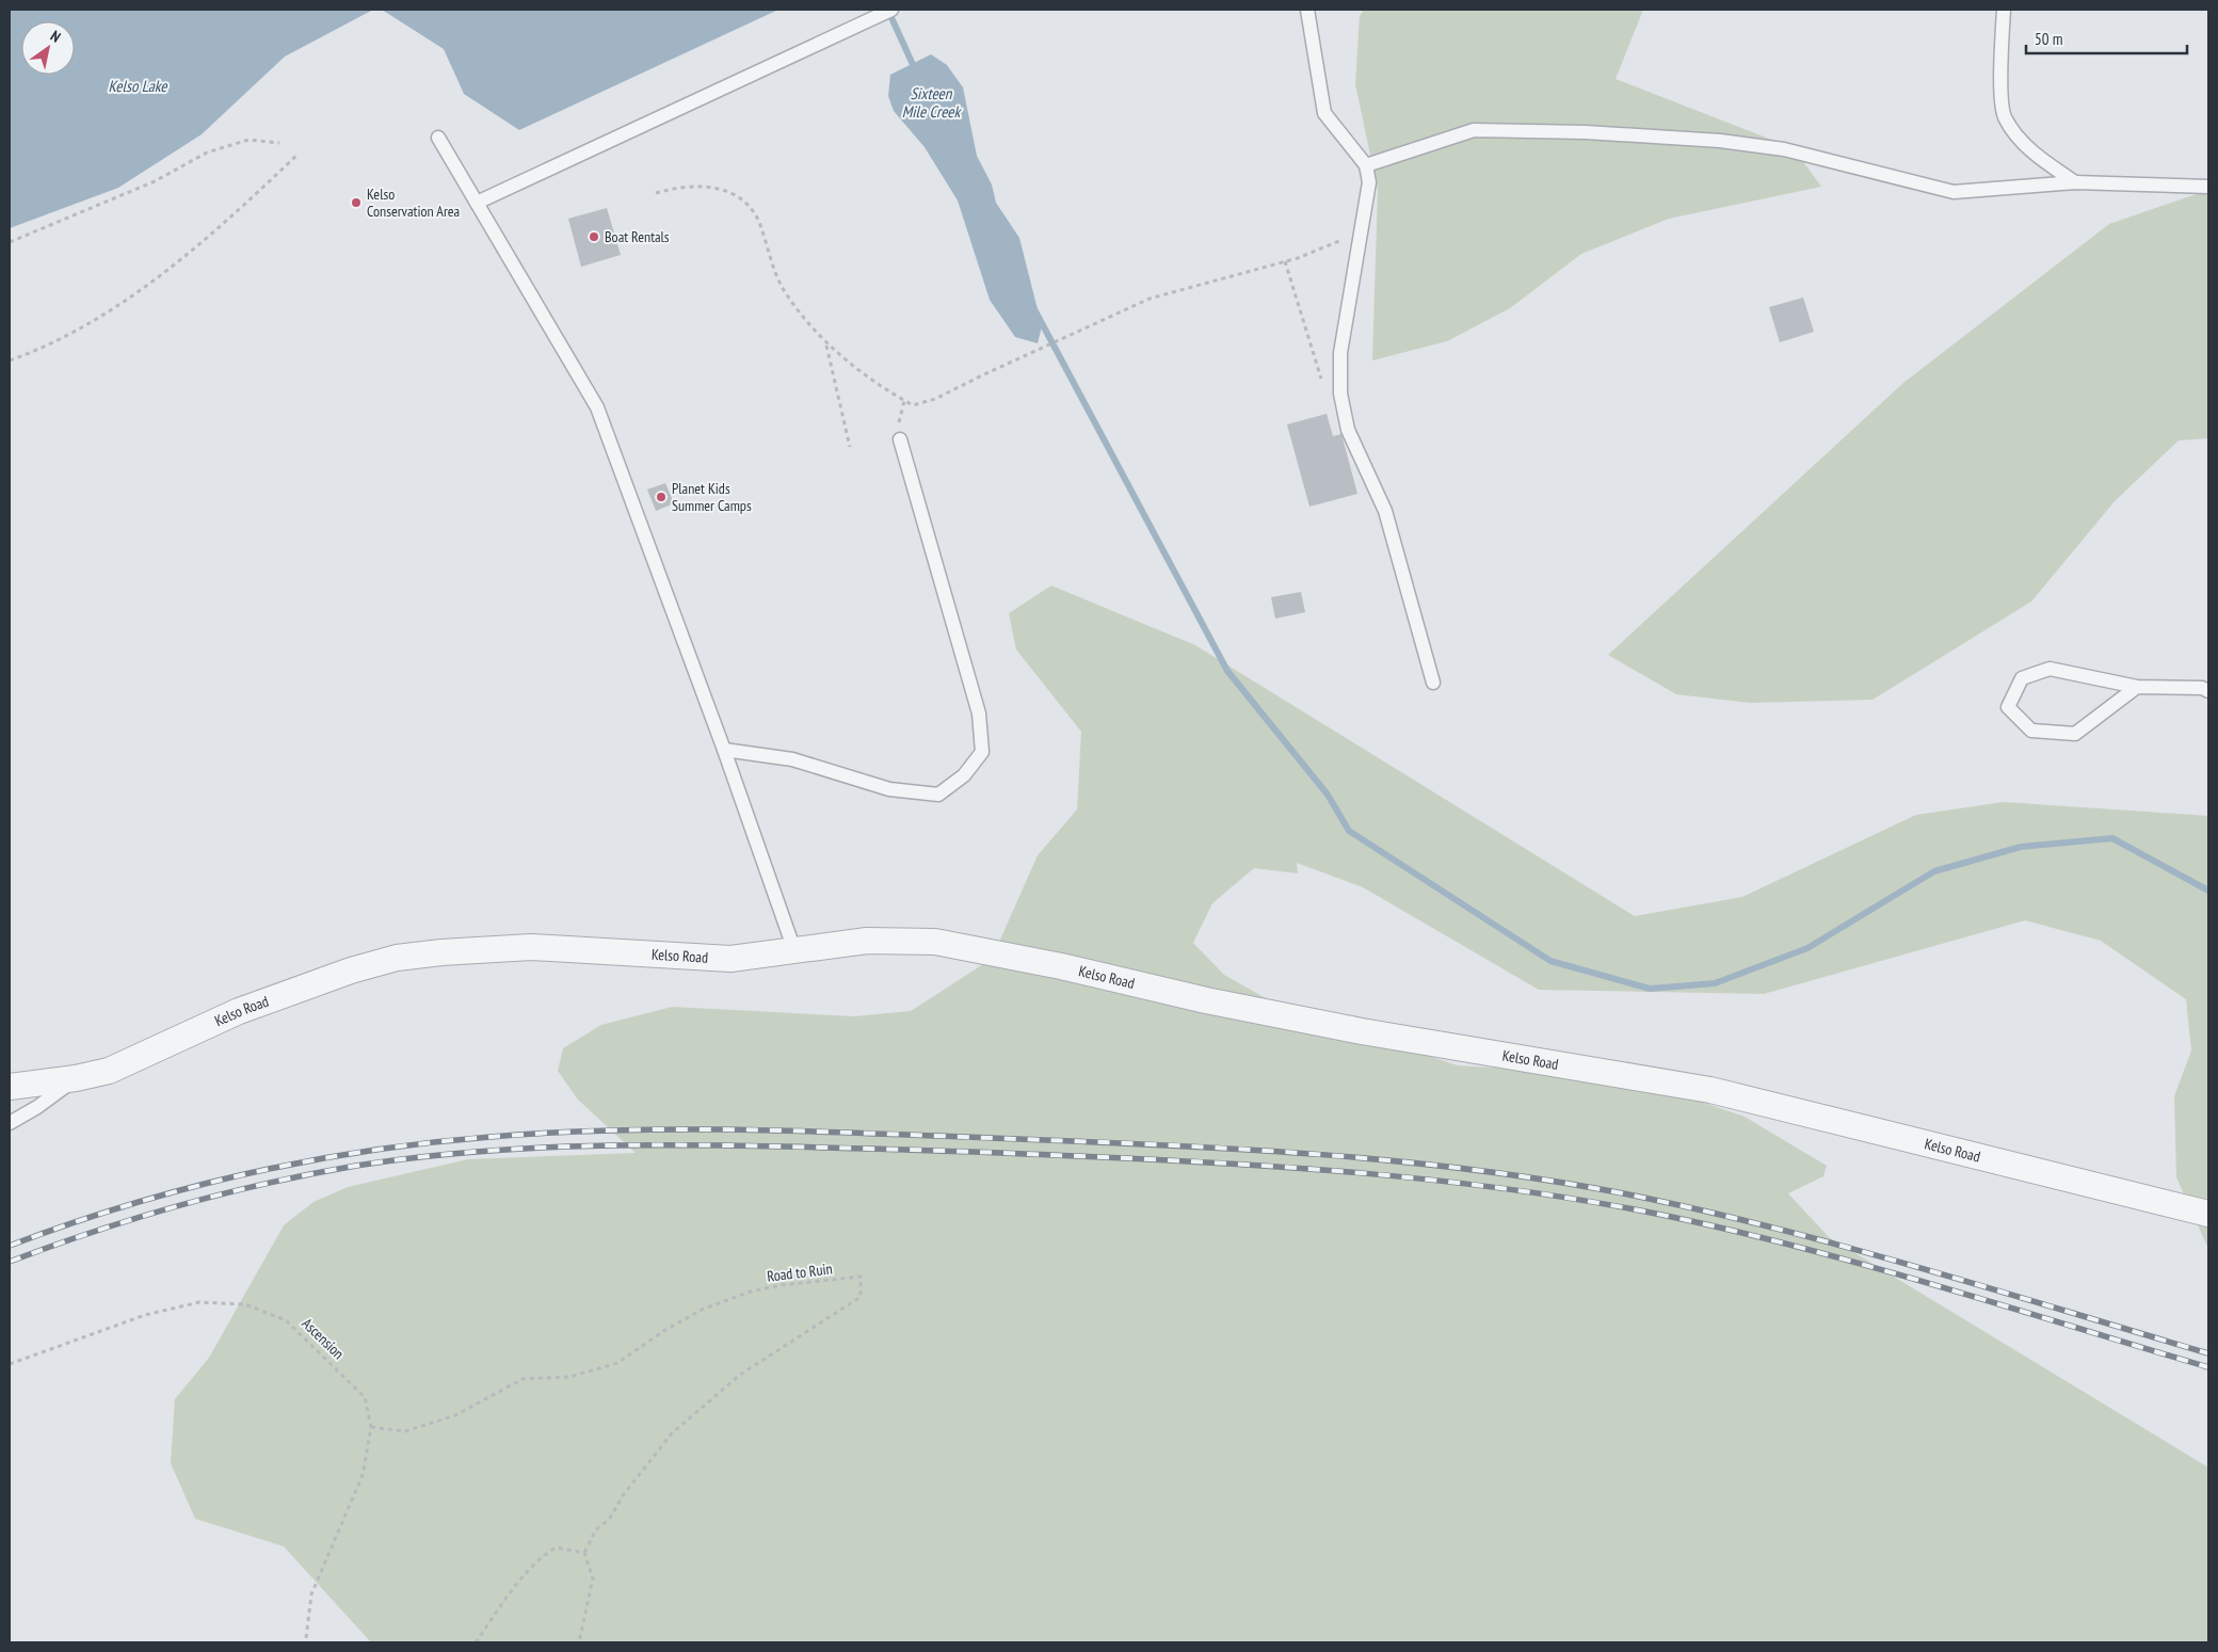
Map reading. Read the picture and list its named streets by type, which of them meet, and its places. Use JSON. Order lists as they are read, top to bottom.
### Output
{
  "streets": {
    "street": ["Kelso Road"],
    "path": ["Road to Ruin", "Ascension"]
  },
  "crossings": [
    ["Road to Ruin", "Ascension"]
  ],
  "water": ["Kelso Lake", "Sixteen Mile Creek"],
  "places": ["Kelso Conservation Area", "Boat Rentals", "Planet Kids Summer Camps"],
  "scale_bar": "50 m",
  "north": "top right"
}
